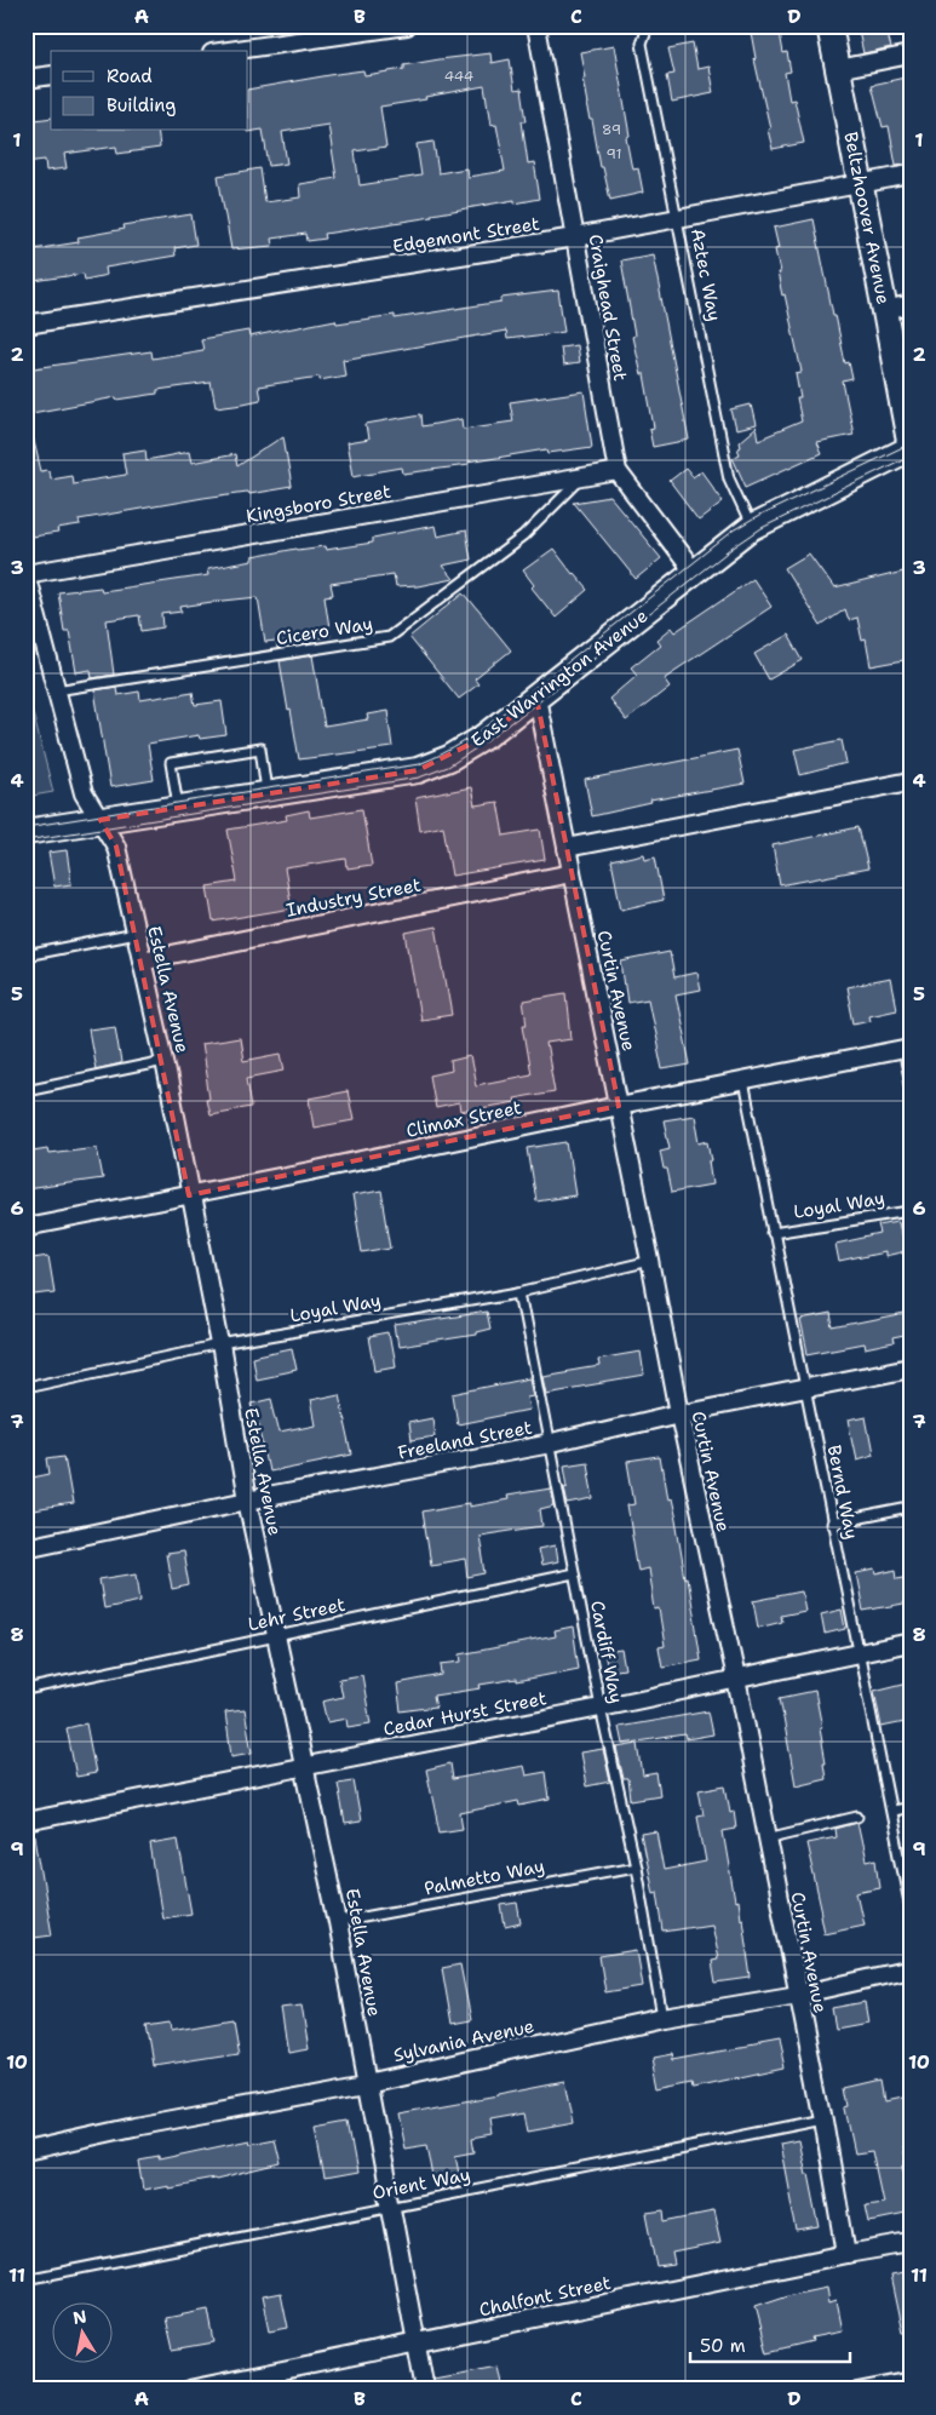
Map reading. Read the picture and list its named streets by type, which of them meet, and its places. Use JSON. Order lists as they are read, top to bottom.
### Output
{
  "streets": {
    "main road": ["Beltzhoover Avenue", "East Warrington Avenue"],
    "street": [
      "Edgemont Street",
      "Craighead Street",
      "Kingsboro Street",
      "Industry Street",
      "Estella Avenue",
      "Curtin Avenue",
      "Climax Street",
      "Freeland Street",
      "Cedar Hurst Street",
      "Sylvania Avenue",
      "Chalfont Street"
    ],
    "lane": [
      "Aztec Way",
      "Cicero Way",
      "Loyal Way",
      "Bernd Way",
      "Lehr Street",
      "Cardiff Way",
      "Palmetto Way",
      "Orient Way"
    ]
  },
  "crossings": [
    ["Beltzhoover Avenue", "Edgemont Street"],
    ["Beltzhoover Avenue", "East Warrington Avenue"],
    ["Edgemont Street", "Aztec Way"],
    ["Edgemont Street", "Craighead Street"],
    ["Aztec Way", "East Warrington Avenue"],
    ["Craighead Street", "Kingsboro Street"],
    ["Craighead Street", "East Warrington Avenue"],
    ["Kingsboro Street", "Cicero Way"],
    ["Kingsboro Street", "Estella Avenue"],
    ["Cicero Way", "Estella Avenue"],
    ["East Warrington Avenue", "Estella Avenue"],
    ["East Warrington Avenue", "Curtin Avenue"],
    ["Industry Street", "Estella Avenue"],
    ["Industry Street", "Curtin Avenue"],
    ["Estella Avenue", "Climax Street"],
    ["Estella Avenue", "Loyal Way"],
    ["Estella Avenue", "Freeland Street"],
    ["Estella Avenue", "Lehr Street"],
    ["Estella Avenue", "Cedar Hurst Street"],
    ["Estella Avenue", "Palmetto Way"],
    ["Estella Avenue", "Sylvania Avenue"],
    ["Estella Avenue", "Orient Way"],
    ["Estella Avenue", "Chalfont Street"],
    ["Curtin Avenue", "Climax Street"],
    ["Curtin Avenue", "Loyal Way"],
    ["Curtin Avenue", "Freeland Street"],
    ["Curtin Avenue", "Cedar Hurst Street"],
    ["Curtin Avenue", "Sylvania Avenue"],
    ["Curtin Avenue", "Orient Way"],
    ["Curtin Avenue", "Chalfont Street"],
    ["Climax Street", "Bernd Way"],
    ["Loyal Way", "Bernd Way"],
    ["Loyal Way", "Cardiff Way"],
    ["Freeland Street", "Bernd Way"],
    ["Freeland Street", "Cardiff Way"],
    ["Bernd Way", "Cedar Hurst Street"],
    ["Lehr Street", "Cardiff Way"],
    ["Cardiff Way", "Cedar Hurst Street"],
    ["Cardiff Way", "Palmetto Way"],
    ["Cardiff Way", "Sylvania Avenue"]
  ],
  "house_numbers": ["444", "89", "91"],
  "legend": ["Road", "Building"],
  "scale_bar": "50 m",
  "north": "top",
  "grid": {
    "columns": [
      "A",
      "B",
      "C",
      "D"
    ],
    "rows": [
      "1",
      "2",
      "3",
      "4",
      "5",
      "6",
      "7",
      "8",
      "9",
      "10",
      "11"
    ]
  }
}
